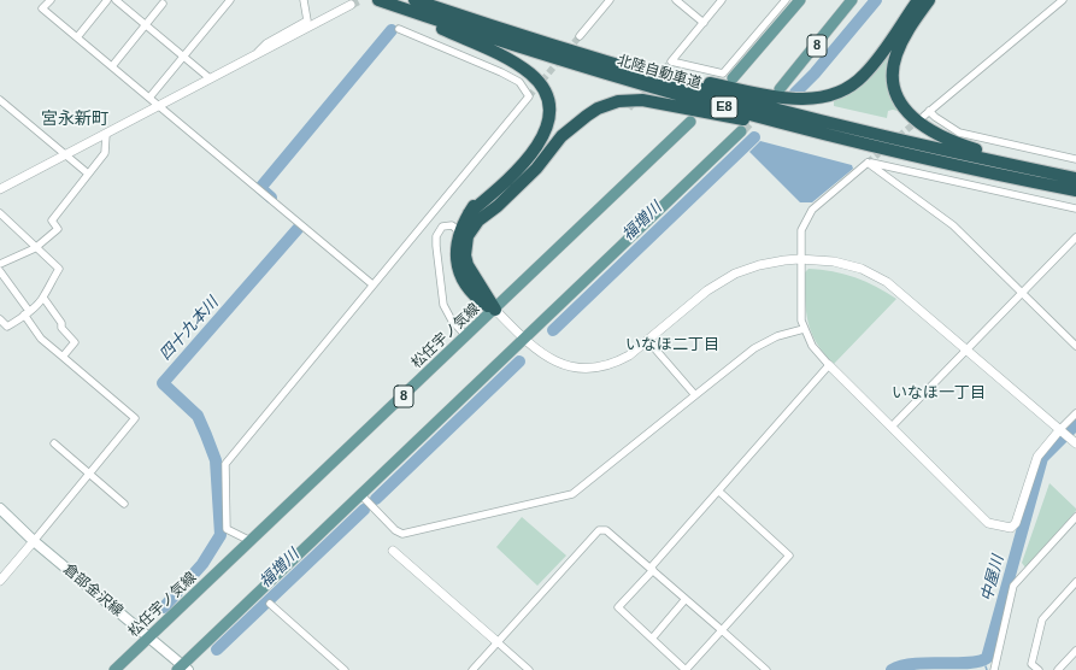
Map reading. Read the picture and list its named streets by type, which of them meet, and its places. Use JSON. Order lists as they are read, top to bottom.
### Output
{
  "streets": {
    "highway": ["北陸自動車道", "E8"],
    "main road": ["8", "松任宇ノ気線", "倉部金沢線"]
  },
  "crossings": [
    ["松任宇ノ気線", "倉部金沢線"]
  ],
  "districts": ["宮永新町", "いなほ二丁目", "いなほ一丁目"],
  "water": ["福増川", "四十九本川", "中屋川"]
}
